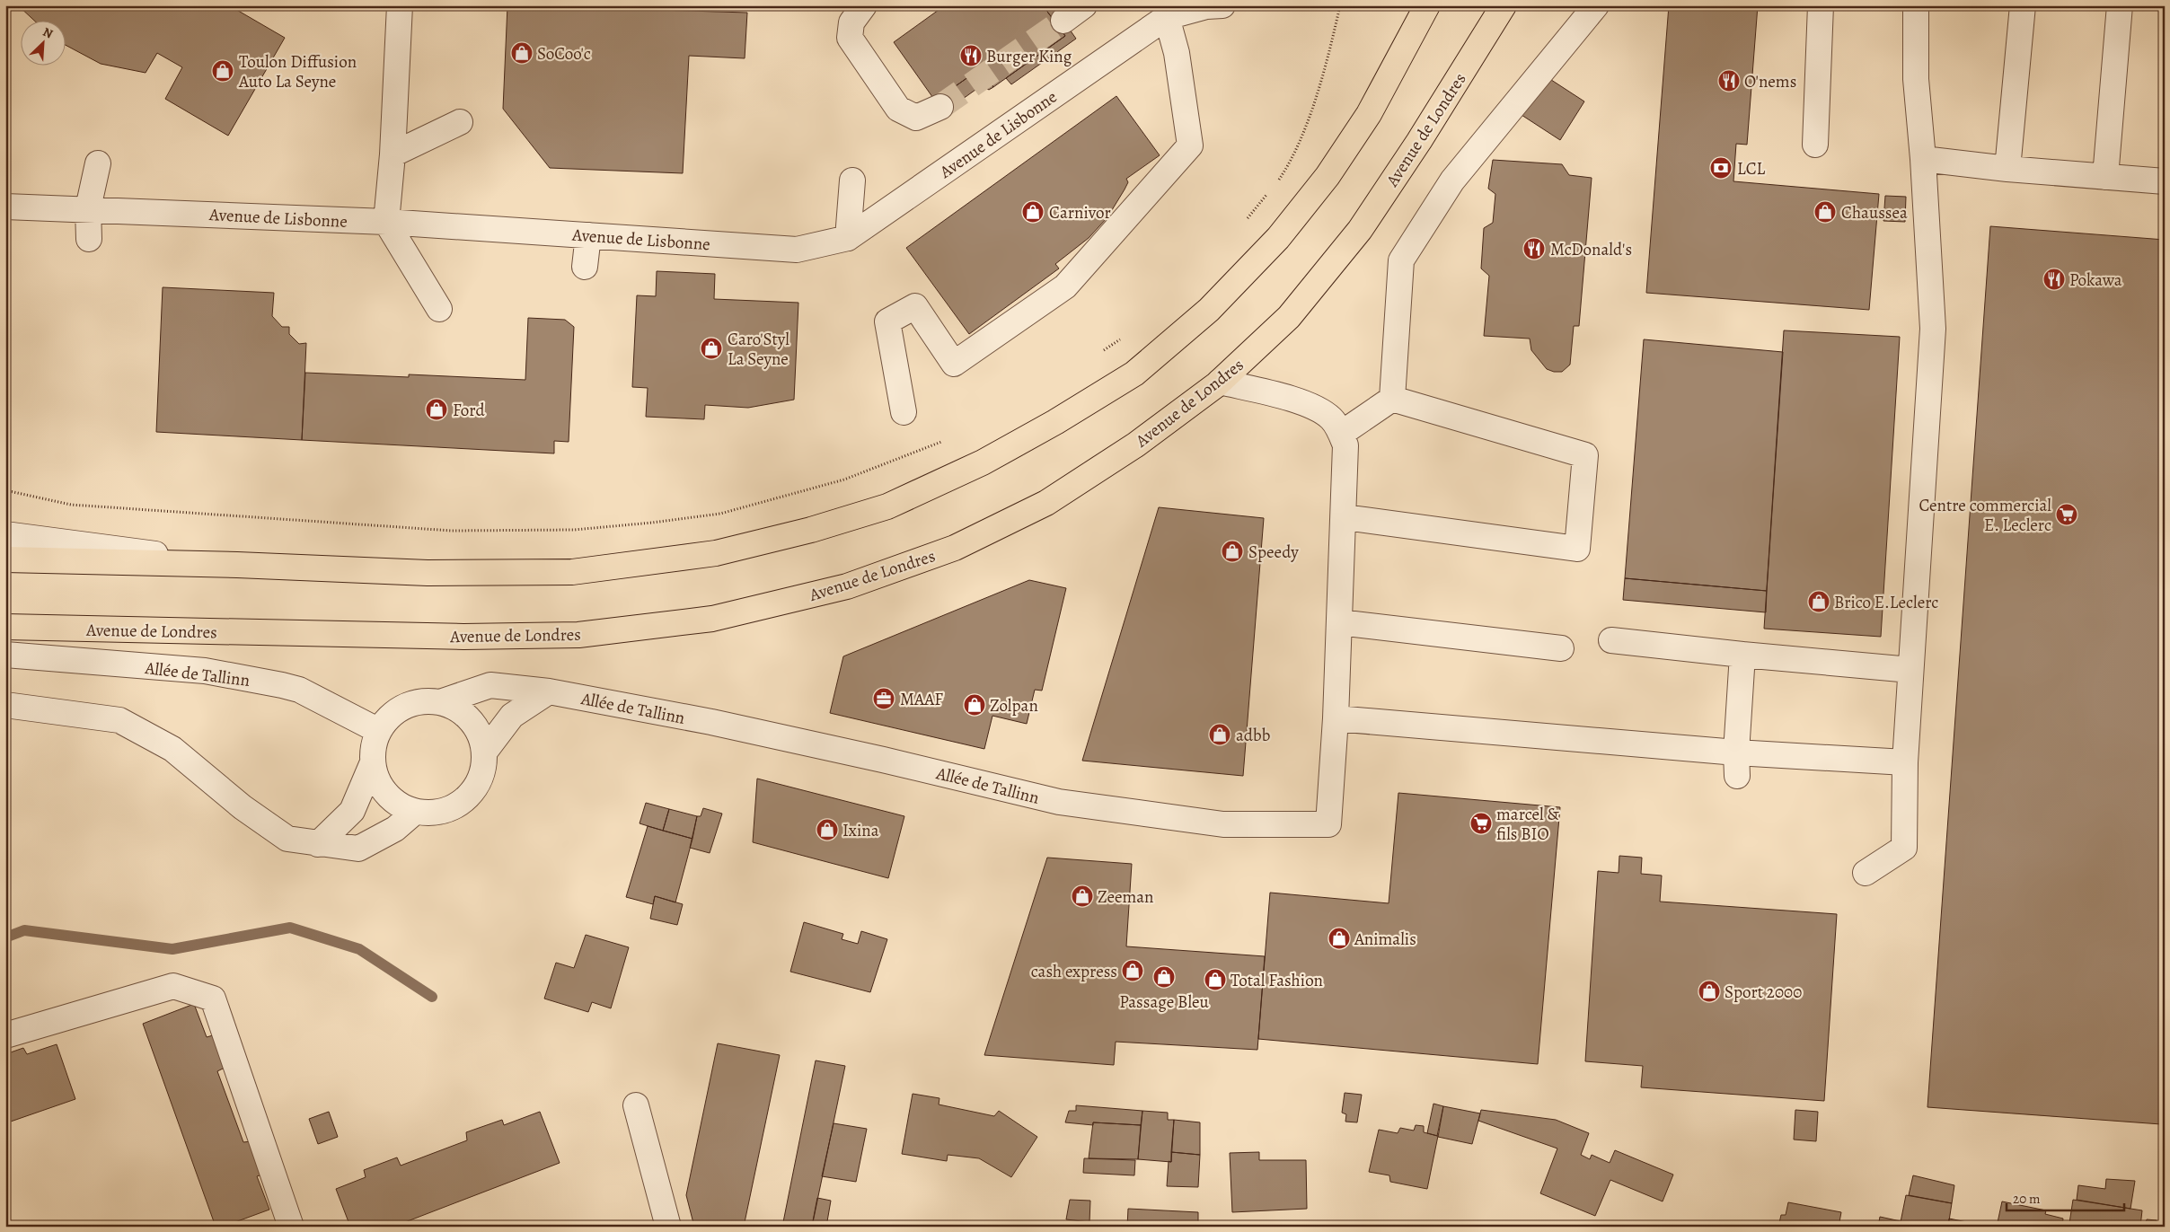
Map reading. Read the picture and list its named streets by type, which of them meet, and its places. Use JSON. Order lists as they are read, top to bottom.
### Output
{
  "streets": {
    "main road": ["Avenue de Londres"],
    "lane": ["Avenue de Lisbonne", "Allée de Tallinn"]
  },
  "places": {
    "shop": [
      "SoCoo'c",
      "Toulon Diffusion Auto La Seyne",
      "Carnivor",
      "Chaussea",
      "Caro'Styl La Seyne",
      "Ford",
      "Speedy",
      "Brico E.Leclerc",
      "Zolpan",
      "adbb",
      "Ixina",
      "Zeeman",
      "Animalis",
      "cash express",
      "Passage Bleu",
      "Total Fashion",
      "Sport 2000"
    ],
    "restaurant": [
      "Burger King",
      "O'nems",
      "McDonald's",
      "Pokawa"
    ],
    "bank": ["LCL"],
    "supermarket": ["Centre commercial E. Leclerc", "marcel & fils BIO"],
    "office": ["MAAF"]
  },
  "scale_bar": "20 m",
  "north": "top right"
}
